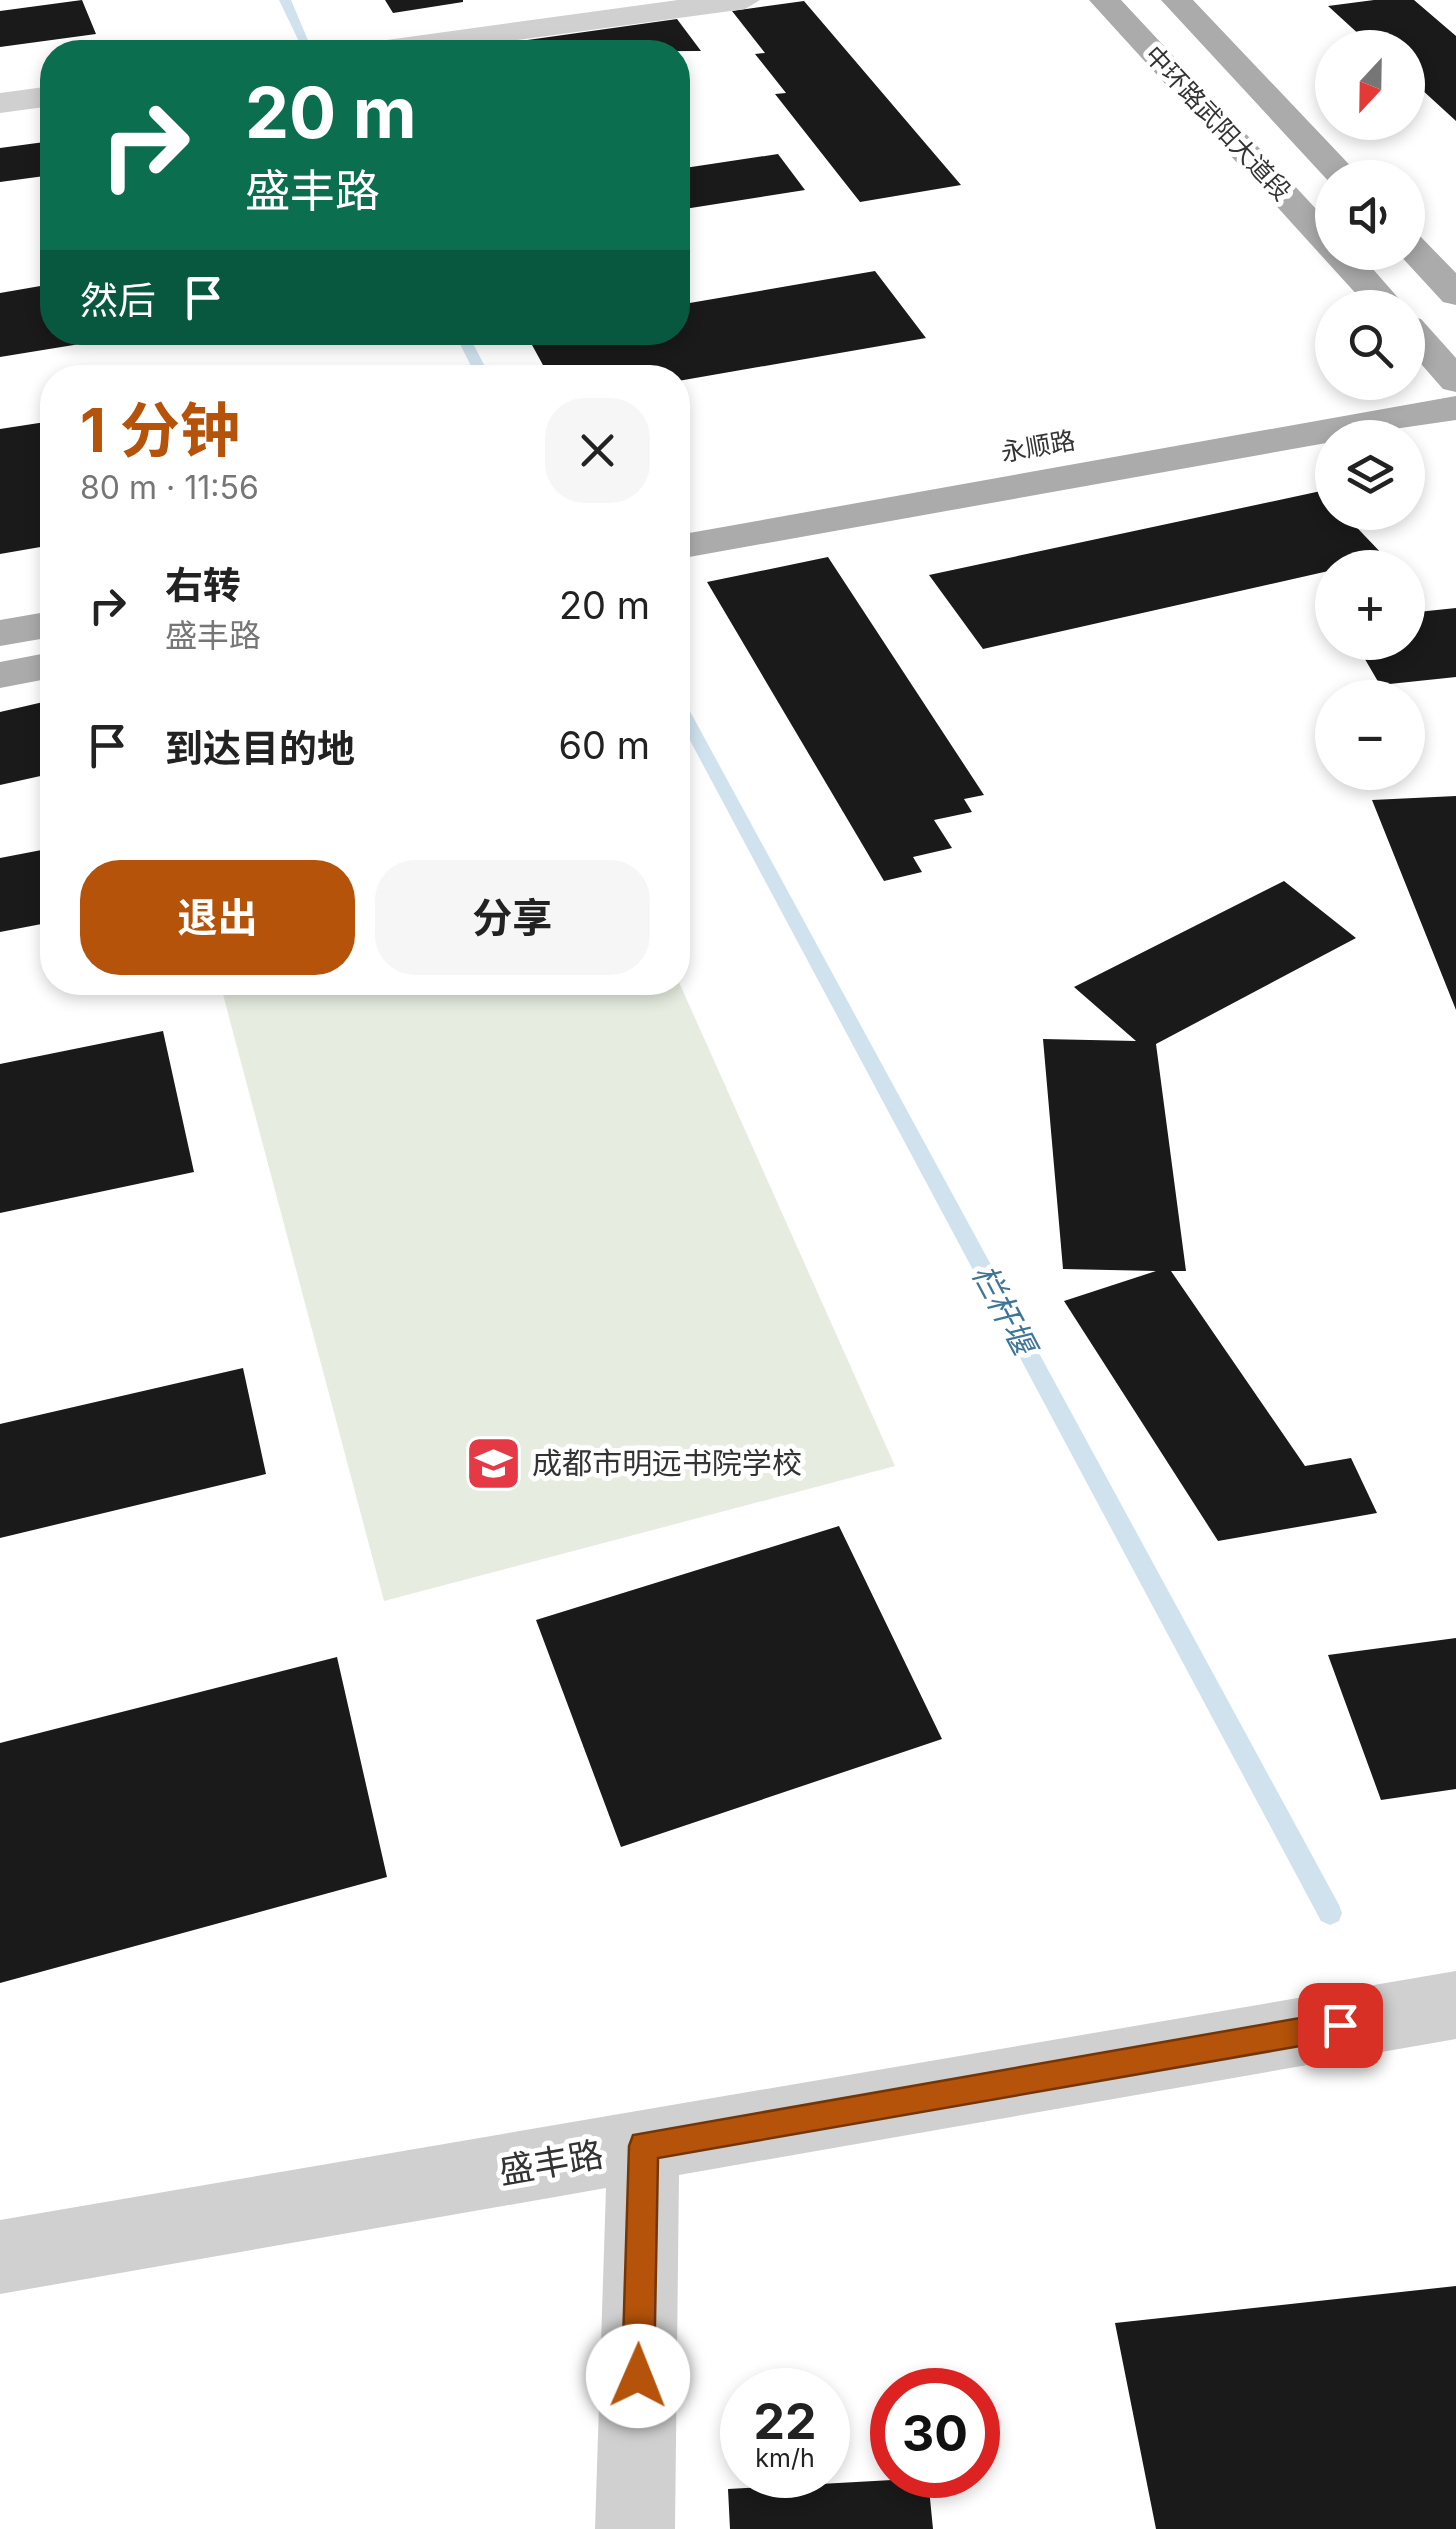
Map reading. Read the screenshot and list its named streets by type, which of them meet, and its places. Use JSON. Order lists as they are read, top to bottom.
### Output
{
  "streets": {
    "main road": ["中环路武阳大道段", "永顺路"],
    "street": ["盛丰路"]
  },
  "water": ["栏杆堰"],
  "places": {
    "school or university": ["成都市明远书院学校"]
  },
  "north": "bottom",
  "page": {
    "map_buttons": ["+", "−"],
    "turn": ["20 m", "盛丰路"],
    "then": "然后",
    "heading": ["1 分钟", "80 m · 11:56"],
    "list": [
      {
        "name": "右转",
        "note": "盛丰路",
        "value": "20 m"
      },
      {
        "name": "到达目的地",
        "value": "60 m"
      }
    ],
    "buttons": ["退出", "分享"],
    "speed": "22 km/h",
    "limit": "30"
  }
}
